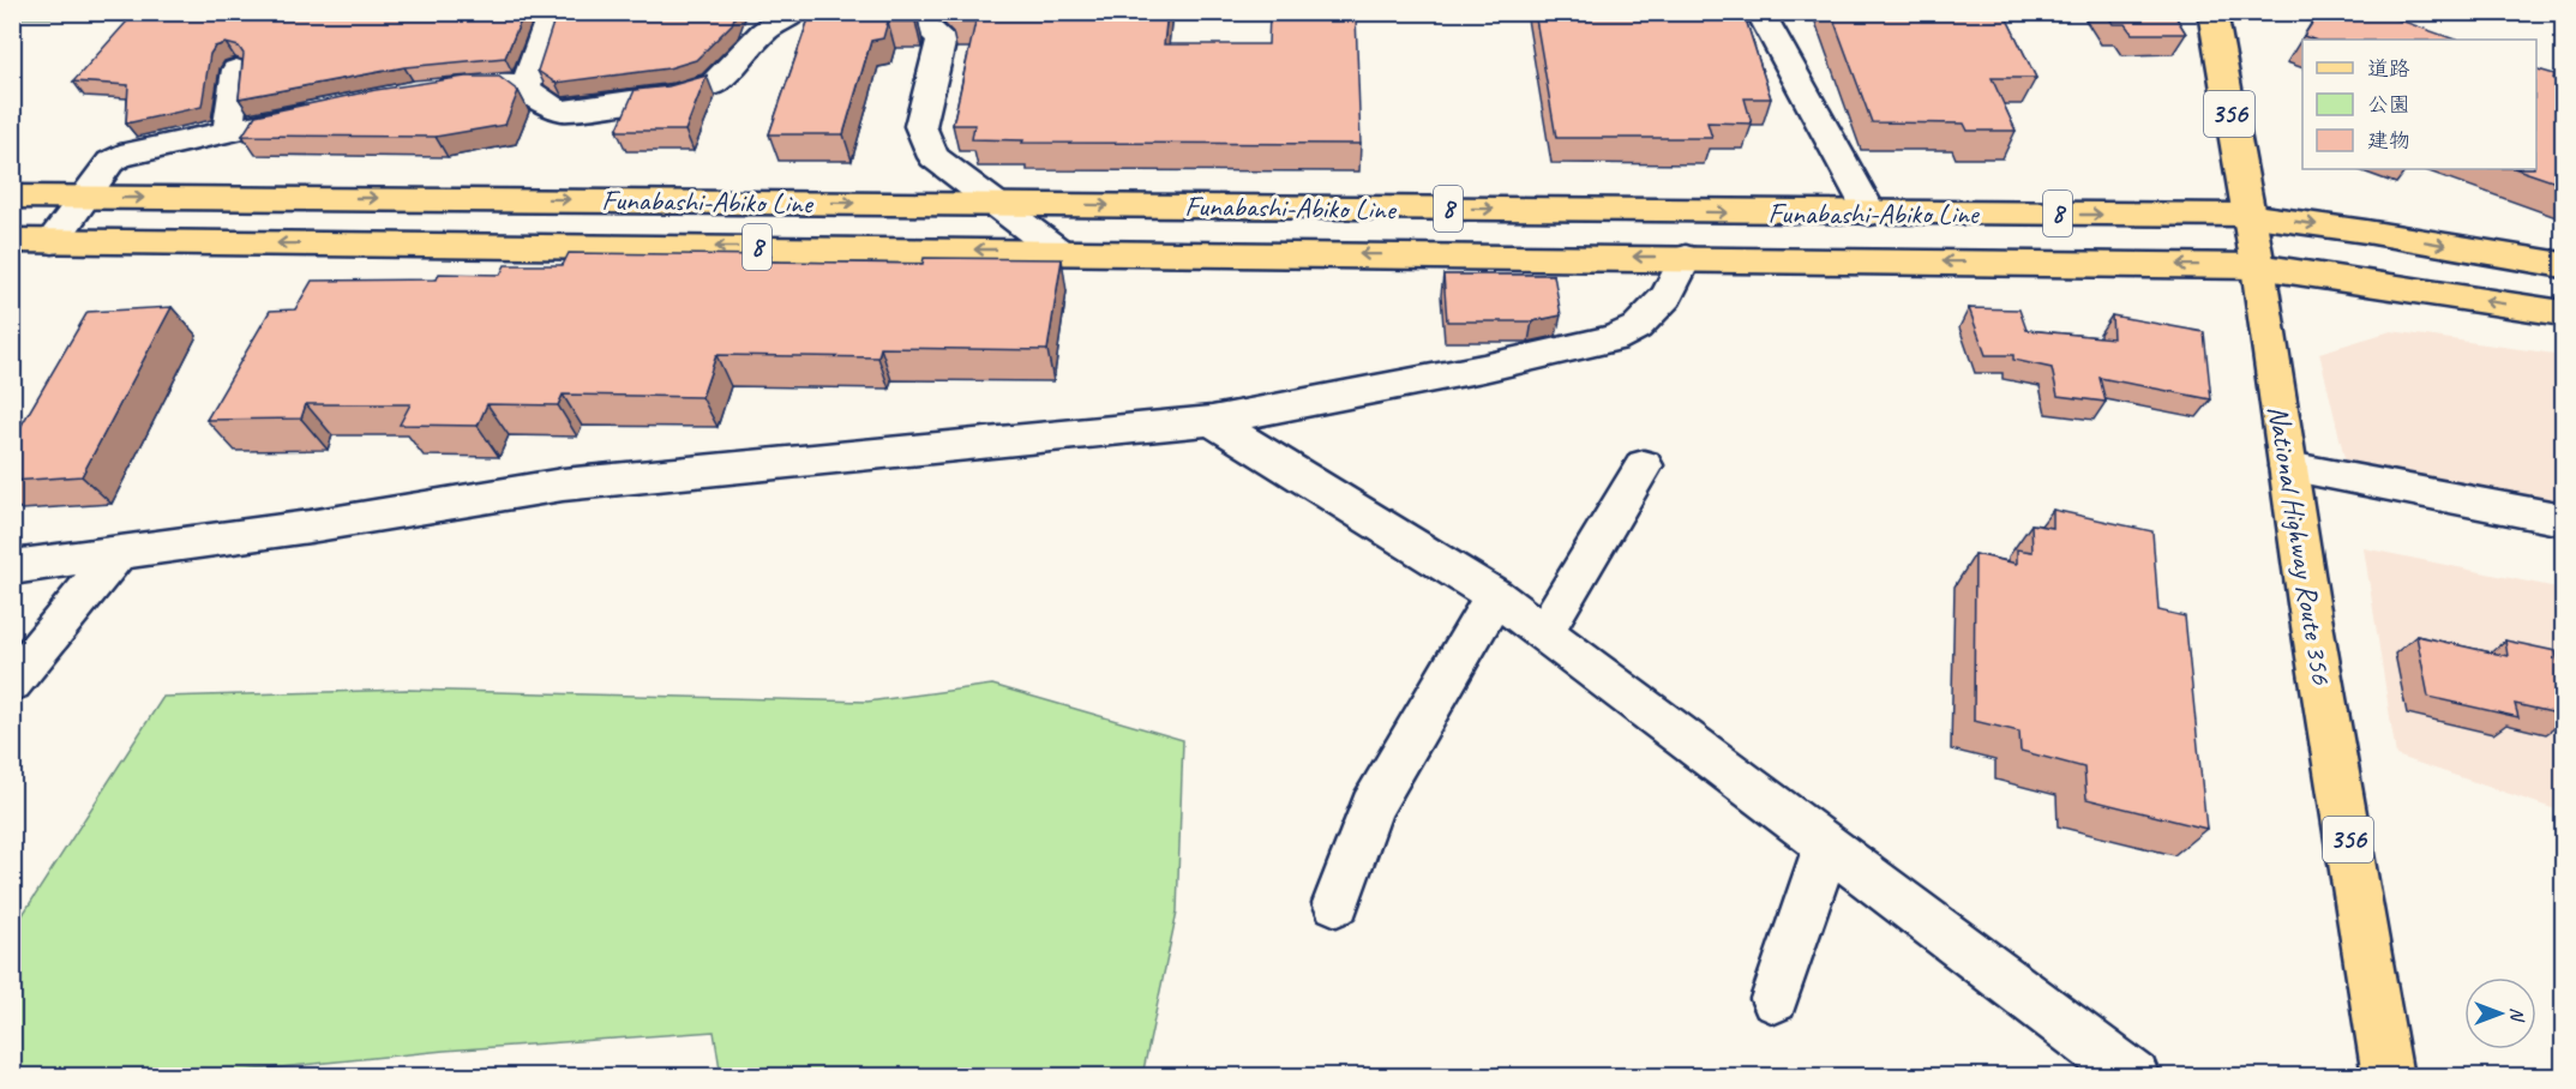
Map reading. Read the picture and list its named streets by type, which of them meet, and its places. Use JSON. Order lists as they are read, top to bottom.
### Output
{
  "streets": {
    "main road": [
      "356",
      "Funabashi-Abiko Line",
      "8",
      "National Highway Route 356"
    ]
  },
  "crossings": [
    ["Funabashi-Abiko Line", "National Highway Route 356"]
  ],
  "legend": ["道路", "公園", "建物"],
  "north": "right"
}
